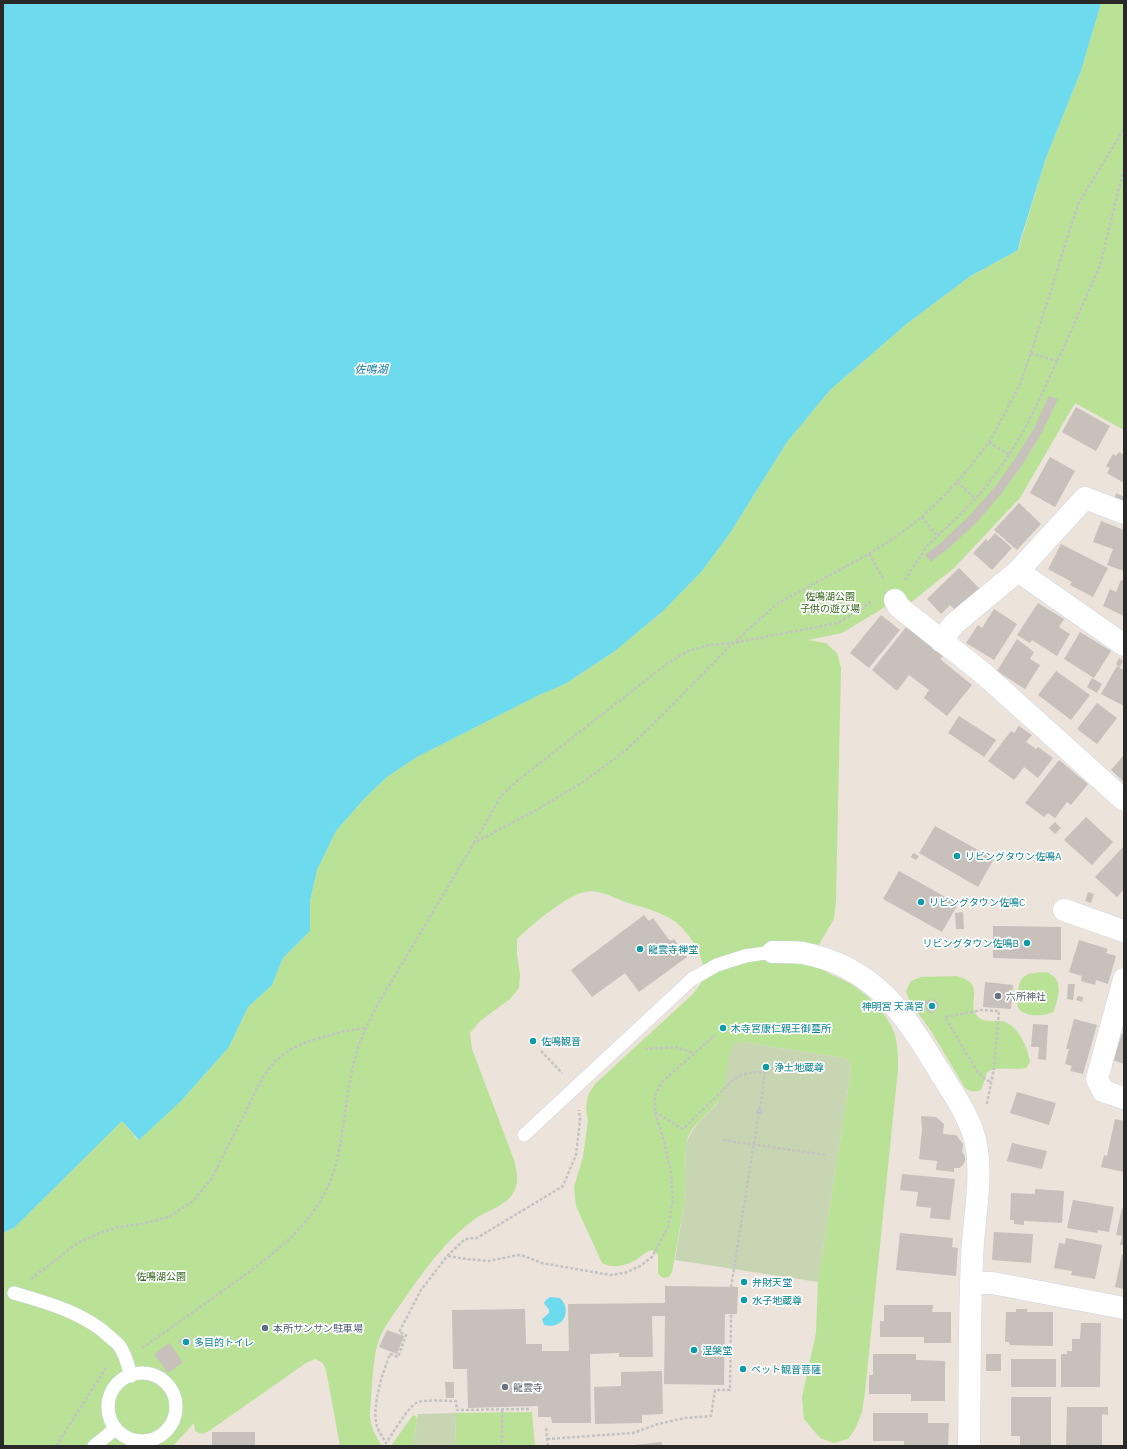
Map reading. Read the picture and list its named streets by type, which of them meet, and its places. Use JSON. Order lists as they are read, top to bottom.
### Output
{
  "water": ["佐鳴湖"],
  "parks": ["佐鳴湖公園 子供の遊び場", "佐鳴湖公園"],
  "places": [
    "リビングタウン佐鳴A",
    "リビングタウン佐鳴C",
    "リビングタウン佐鳴B",
    "龍雲寺禅堂",
    "六所神社",
    "神明宮 天満宮",
    "木寺宮康仁親王御墓所",
    "佐鳴観音",
    "浄土地蔵尊",
    "弁財天堂",
    "水子地蔵尊",
    "本所サンサン駐車場",
    "多目的トイレ",
    "涅槃堂",
    "ペット観音菩薩",
    "龍雲寺"
  ]
}
